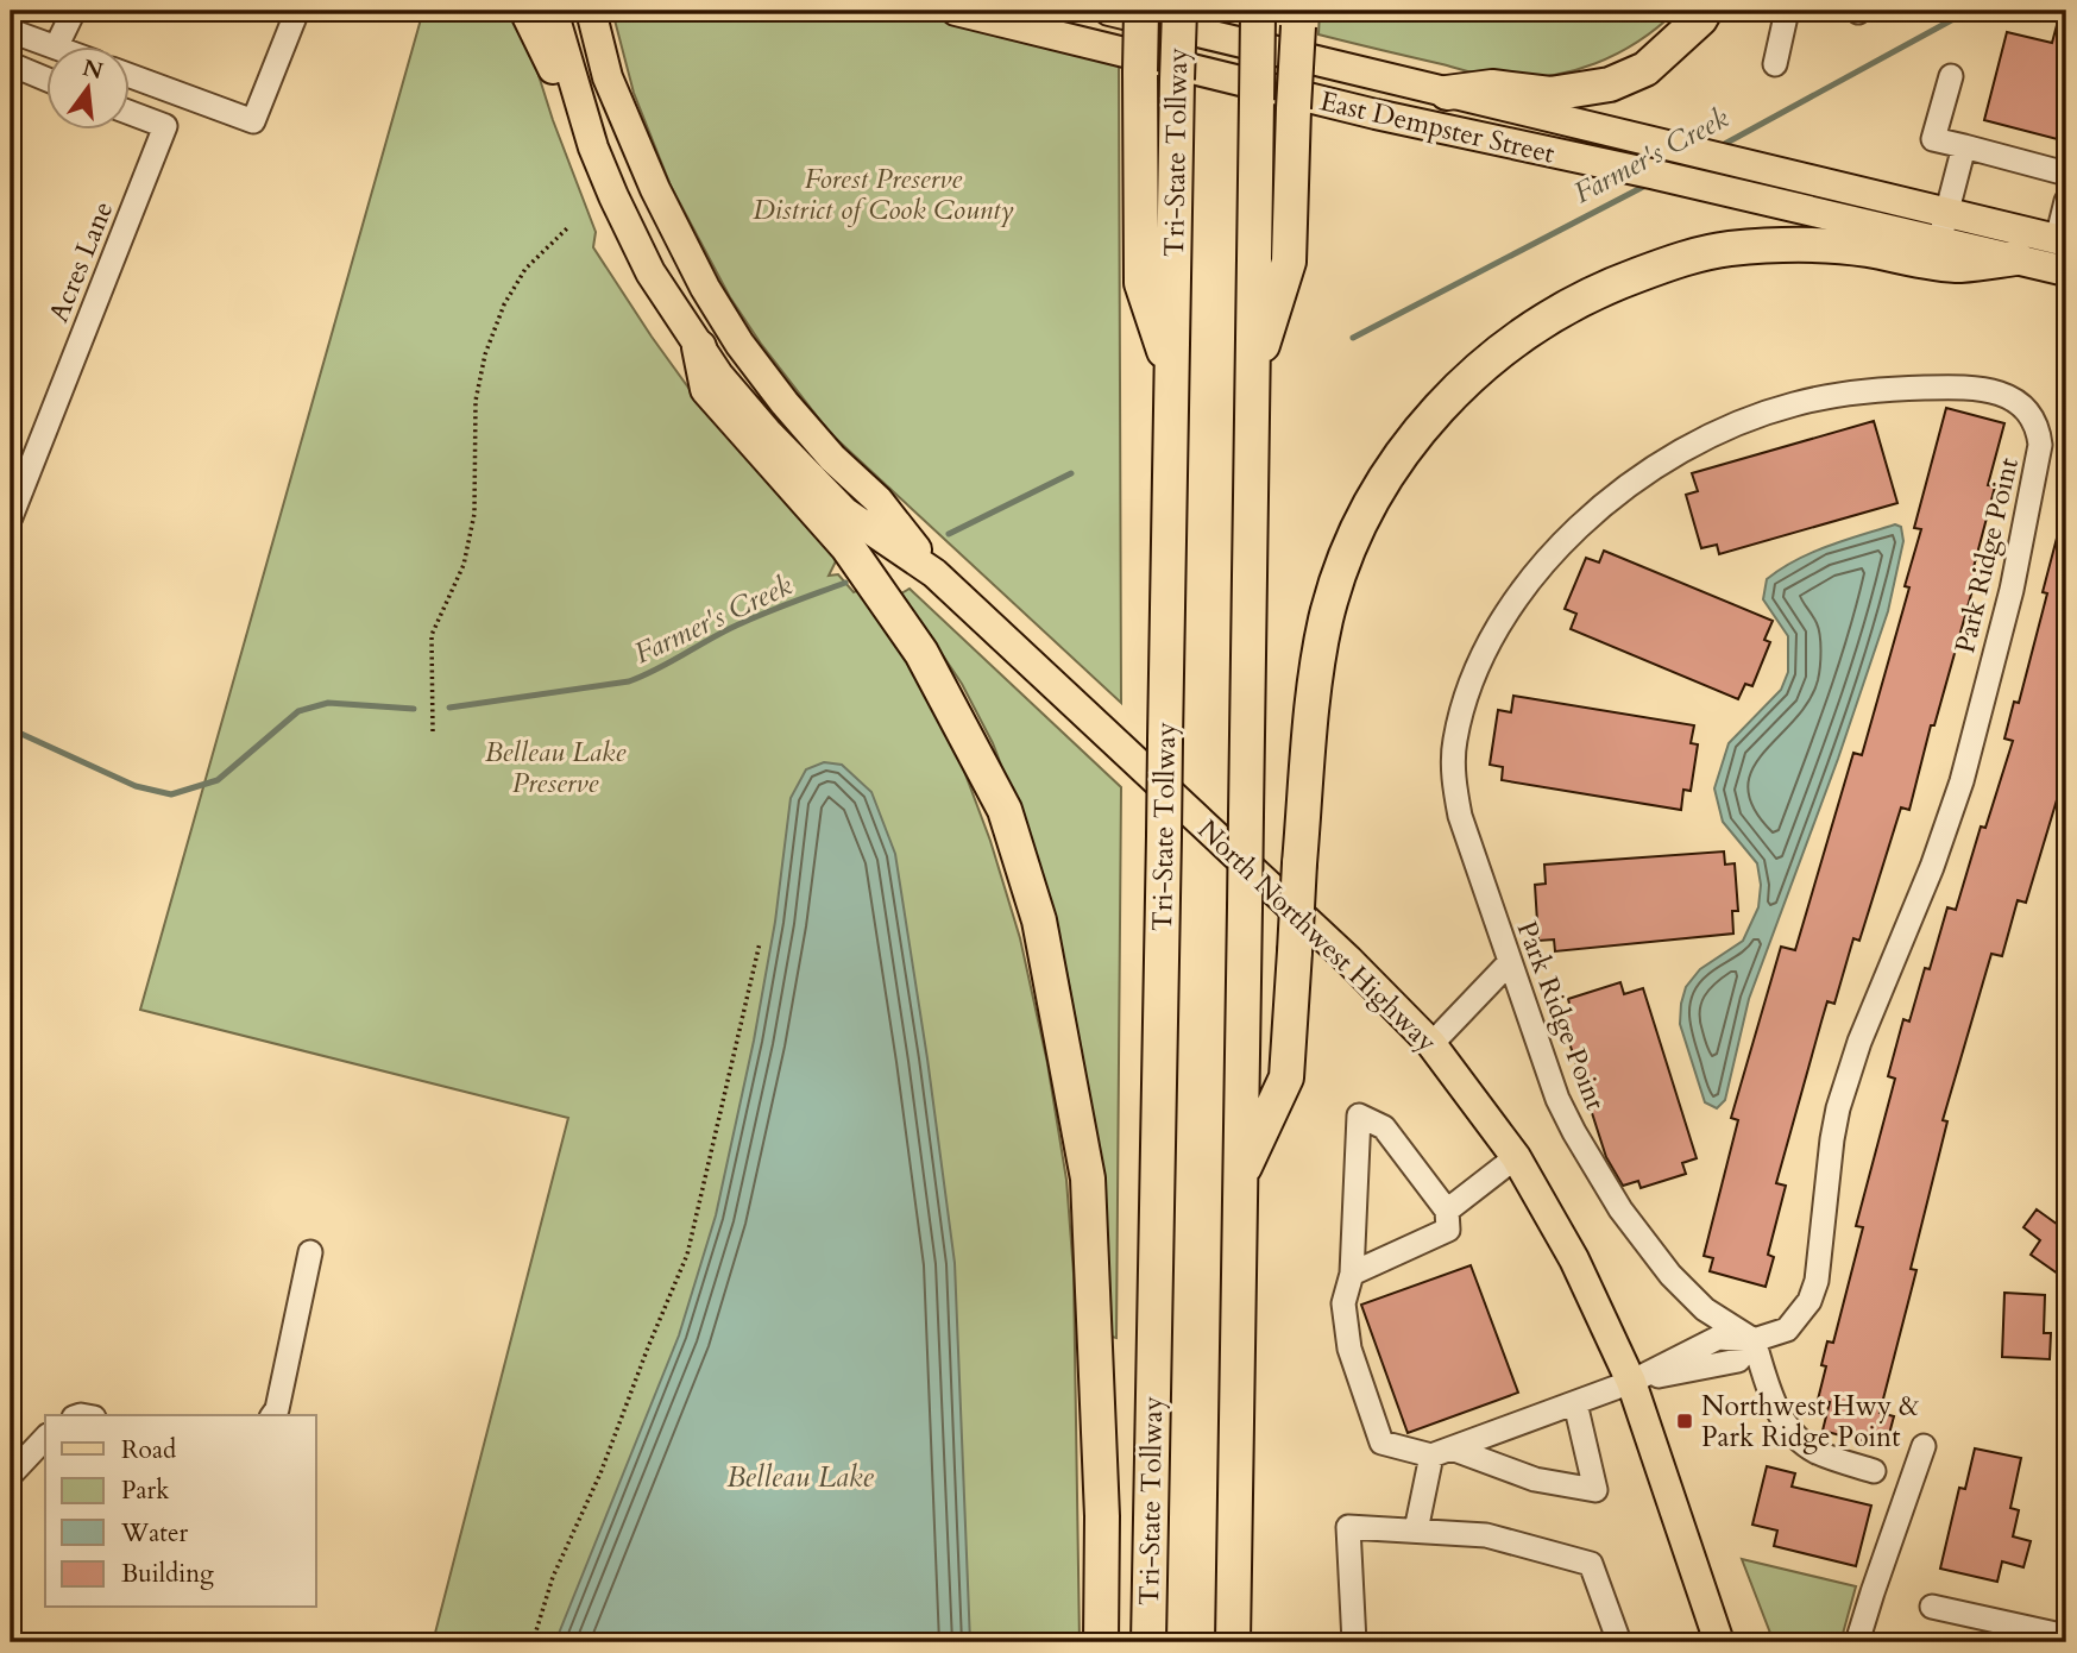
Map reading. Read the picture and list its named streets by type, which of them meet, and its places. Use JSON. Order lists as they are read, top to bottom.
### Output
{
  "streets": {
    "highway": ["Tri-State Tollway"],
    "main road": ["East Dempster Street", "North Northwest Highway"],
    "street": ["Acres Lane", "Park Ridge Point"]
  },
  "crossings": [
    ["Park Ridge Point", "North Northwest Highway"]
  ],
  "water": ["Farmer's Creek", "Belleau Lake"],
  "parks": ["Forest Preserve District of Cook County", "Belleau Lake Preserve"],
  "places": {
    "transit": ["Northwest Hwy & Park Ridge Point"]
  },
  "legend": [
    "Road",
    "Park",
    "Water",
    "Building"
  ],
  "north": "top"
}
